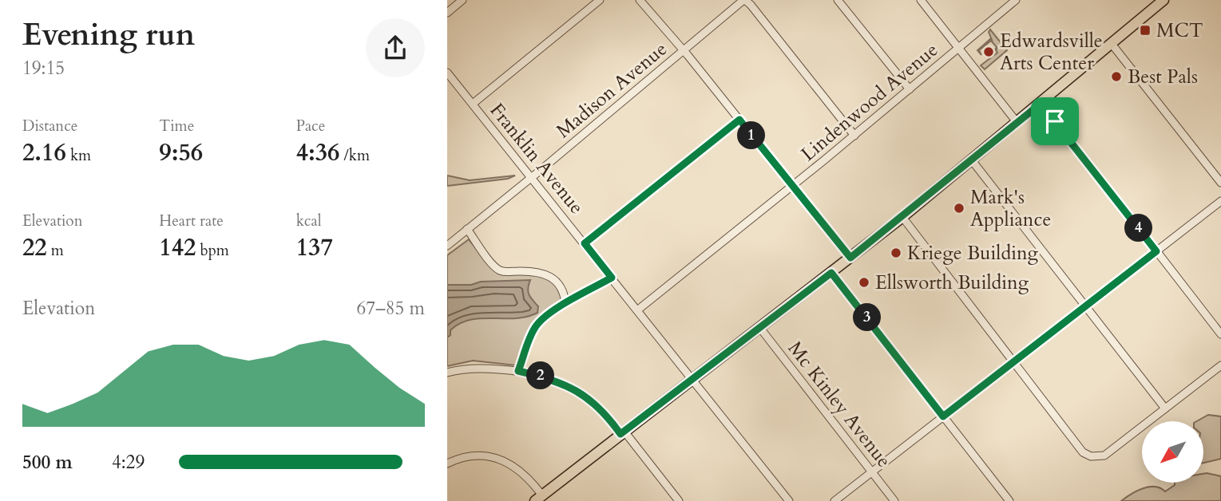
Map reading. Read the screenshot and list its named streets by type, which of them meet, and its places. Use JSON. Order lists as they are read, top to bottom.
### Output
{
  "streets": {
    "street": [
      "Madison Avenue",
      "Lindenwood Avenue",
      "Franklin Avenue",
      "Mc Kinley Avenue"
    ]
  },
  "crossings": [
    ["Madison Avenue", "Franklin Avenue"],
    ["Lindenwood Avenue", "Franklin Avenue"]
  ],
  "places": {
    "transit": ["MCT"],
    "other": [
      "Edwardsville Arts Center",
      "Best Pals",
      "Mark's Appliance",
      "Kriege Building",
      "Ellsworth Building"
    ]
  },
  "north": "bottom left",
  "page": {
    "heading": ["Evening run", "19:15"],
    "stats": [
      ["Distance", "2.16 km"],
      ["Time", "9:56"],
      ["Pace", "4:36 /km"],
      ["Elevation", "22 m"],
      ["Heart rate", "142 bpm"],
      ["kcal", "137"]
    ],
    "pins": [
      "1",
      "4",
      "3",
      "2"
    ],
    "chart": ["Elevation", "67–85 m"],
    "list": [
      {
        "name": "500 m",
        "note": "4:29"
      }
    ]
  }
}
